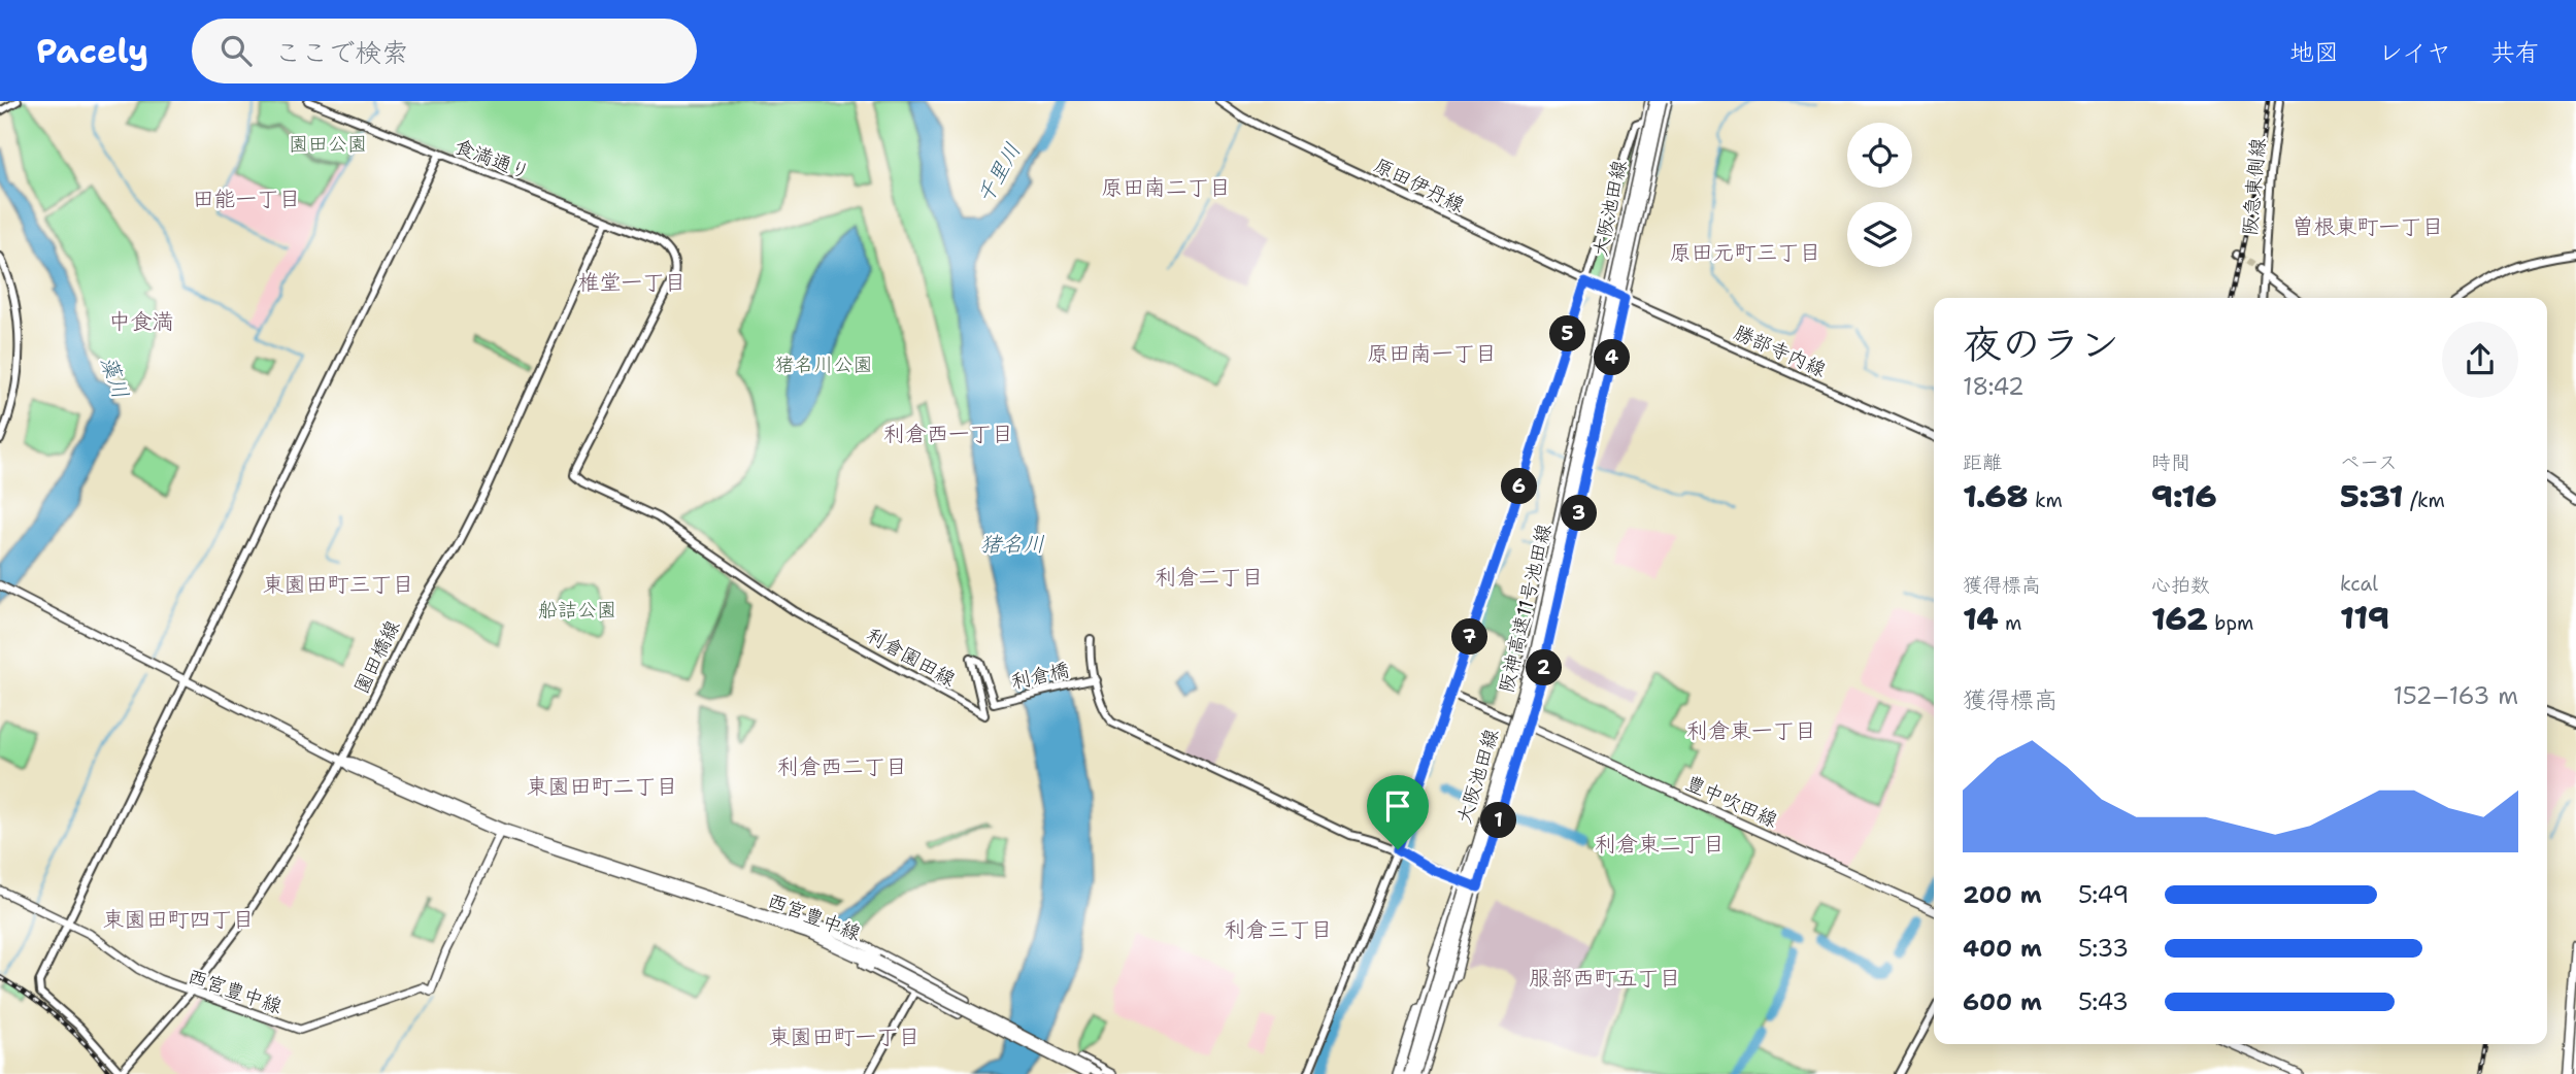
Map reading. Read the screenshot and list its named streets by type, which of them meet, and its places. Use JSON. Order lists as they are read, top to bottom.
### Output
{
  "streets": {
    "highway": ["阪神高速11号池田線"],
    "main road": ["大阪池田線", "豊中吹田線", "西宮豊中線"],
    "street": [
      "食満通り",
      "原田伊丹線",
      "阪急東側線",
      "勝部寺内線",
      "園田橋線",
      "利倉園田線",
      "利倉橋"
    ]
  },
  "crossings": [
    ["食満通り", "園田橋線"],
    ["食満通り", "利倉園田線"],
    ["原田伊丹線", "大阪池田線"],
    ["原田伊丹線", "勝部寺内線"],
    ["大阪池田線", "勝部寺内線"],
    ["大阪池田線", "阪神高速11号池田線"],
    ["大阪池田線", "豊中吹田線"],
    ["園田橋線", "西宮豊中線"],
    ["利倉園田線", "利倉橋"]
  ],
  "districts": [
    "原田南二丁目",
    "田能一丁目",
    "曽根東町一丁目",
    "原田元町三丁目",
    "椎堂一丁目",
    "中食満",
    "原田南一丁目",
    "利倉西一丁目",
    "利倉二丁目",
    "東園田町三丁目",
    "利倉東一丁目",
    "利倉西二丁目",
    "東園田町二丁目",
    "利倉東二丁目",
    "東園田町四丁目",
    "利倉三丁目",
    "服部西町五丁目",
    "東園田町一丁目"
  ],
  "water": ["千里川", "藻川", "猪名川"],
  "parks": ["園田公園", "猪名川公園", "船詰公園"],
  "page": {
    "header": "Pacely",
    "search": "ここで検索",
    "nav": ["地図", "レイヤ", "共有"],
    "heading": ["夜のラン", "18:42"],
    "pins": [
      "5",
      "4",
      "6",
      "3",
      "7",
      "2",
      "1"
    ],
    "stats": [
      ["距離", "1.68 km"],
      ["時間", "9:16"],
      ["ペース", "5:31 /km"],
      ["獲得標高", "14 m"],
      ["心拍数", "162 bpm"],
      ["kcal", "119"]
    ],
    "chart": ["獲得標高", "152–163 m"],
    "list": [
      {
        "name": "200 m",
        "note": "5:49"
      },
      {
        "name": "400 m",
        "note": "5:33"
      },
      {
        "name": "600 m",
        "note": "5:43"
      }
    ]
  }
}
